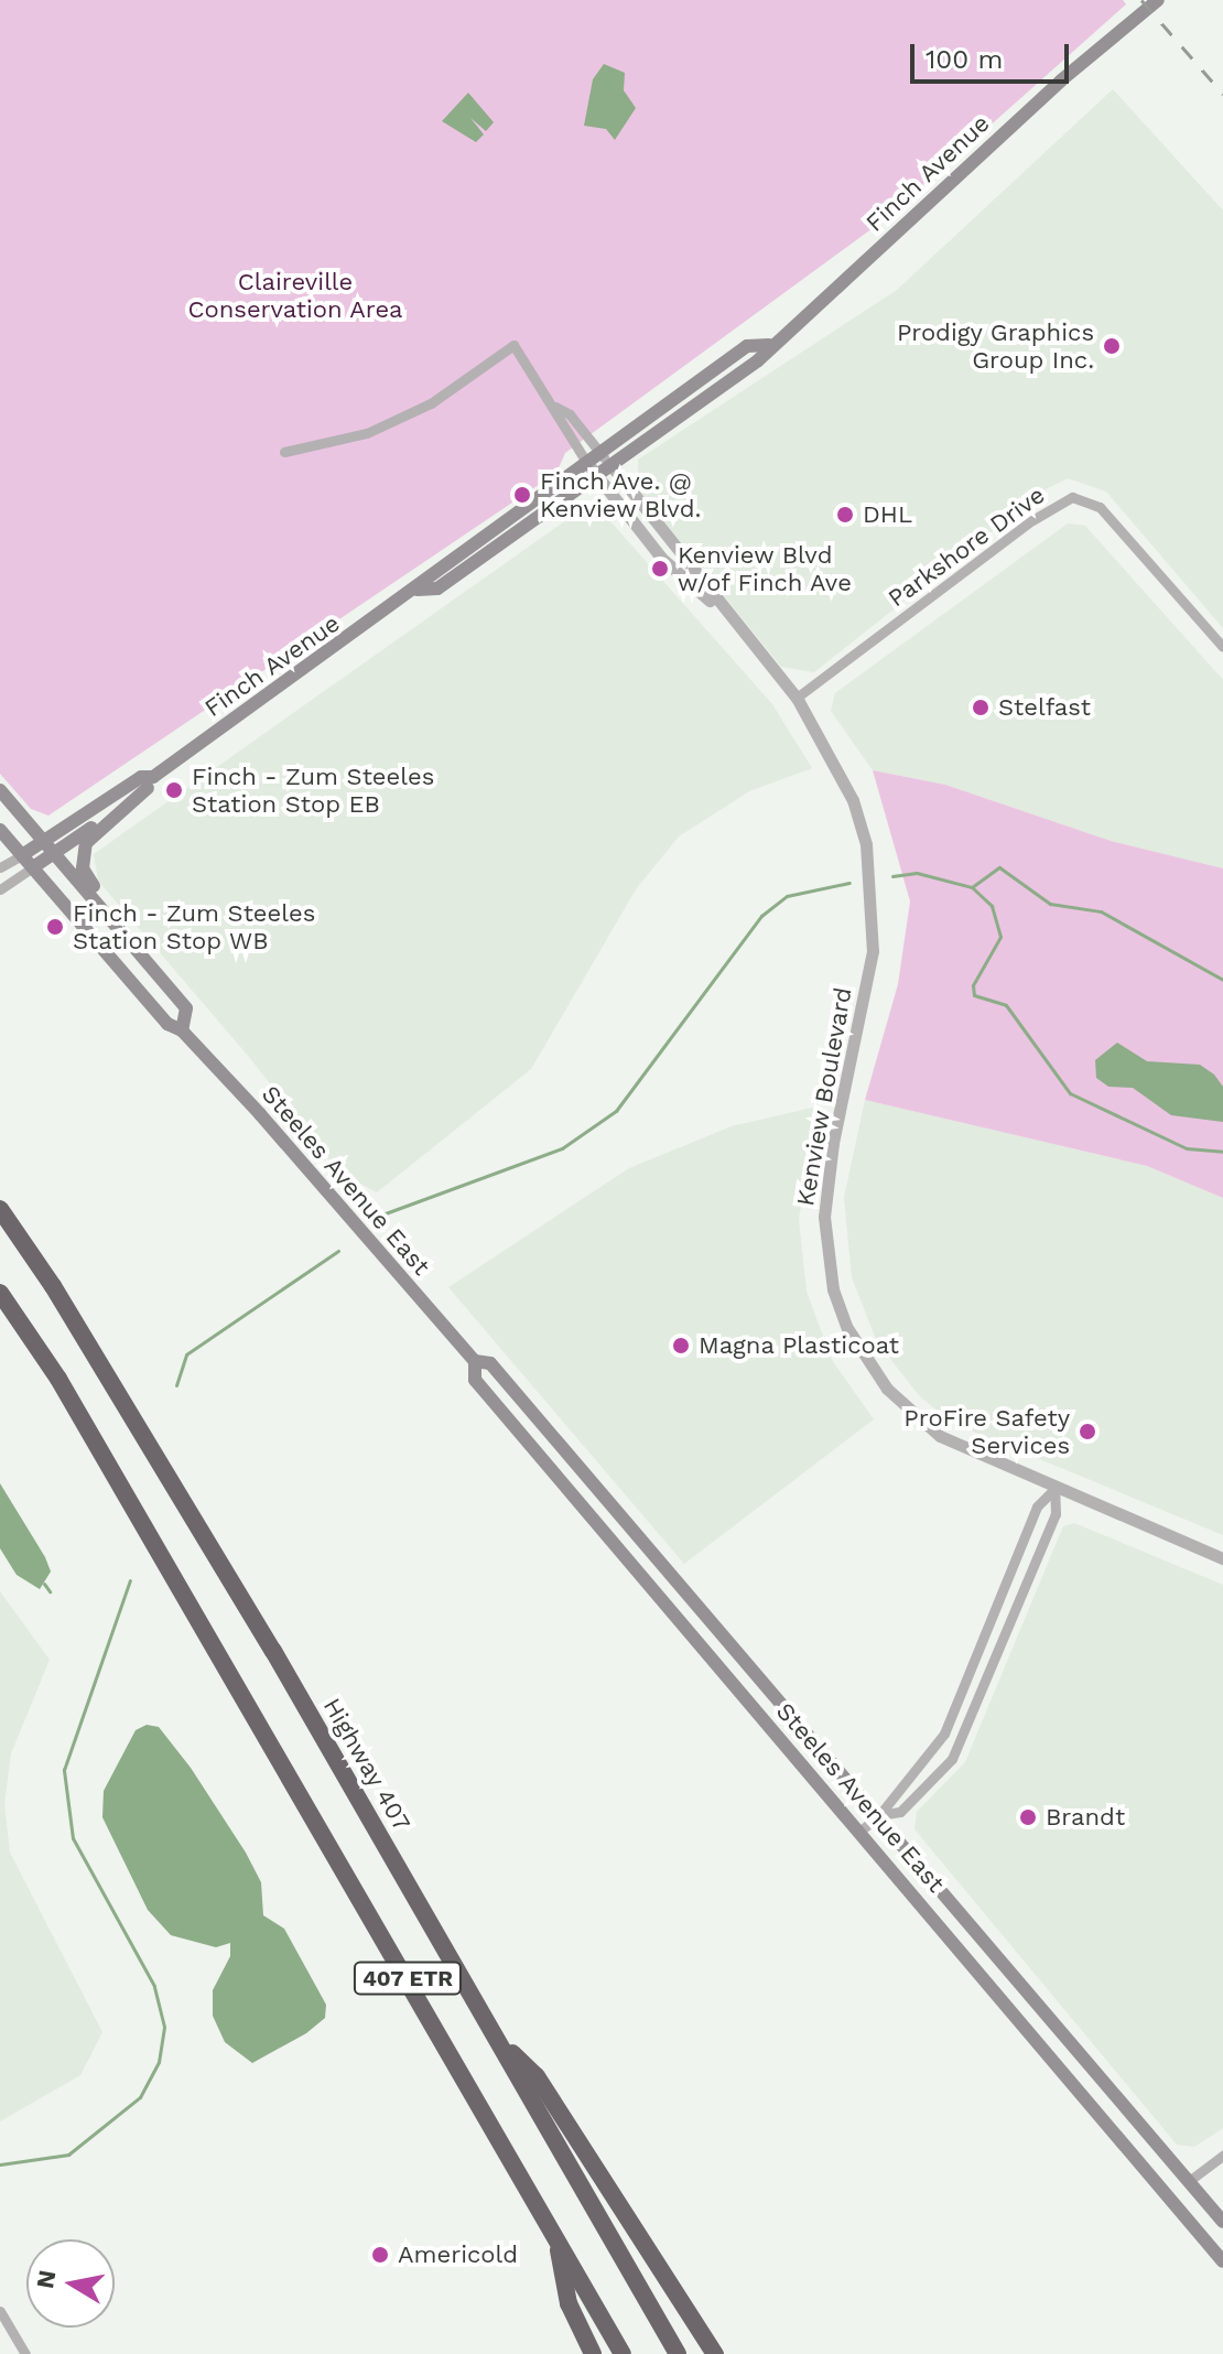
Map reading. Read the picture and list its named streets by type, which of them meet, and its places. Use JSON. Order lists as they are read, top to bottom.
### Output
{
  "streets": {
    "highway": ["Highway 407", "407 ETR"],
    "main road": ["Finch Avenue", "Steeles Avenue East"],
    "street": ["Parkshore Drive", "Kenview Boulevard"]
  },
  "crossings": [
    ["Finch Avenue", "Kenview Boulevard"],
    ["Finch Avenue", "Steeles Avenue East"],
    ["Parkshore Drive", "Kenview Boulevard"]
  ],
  "parks": ["Claireville Conservation Area"],
  "places": [
    "Prodigy Graphics Group Inc.",
    "Finch Ave. @ Kenview Blvd.",
    "DHL",
    "Kenview Blvd w/of Finch Ave",
    "Stelfast",
    "Finch - Zum Steeles Station Stop EB",
    "Finch - Zum Steeles Station Stop WB",
    "Magna Plasticoat",
    "ProFire Safety Services",
    "Brandt",
    "Americold"
  ],
  "scale_bar": "100 m",
  "north": "left"
}
